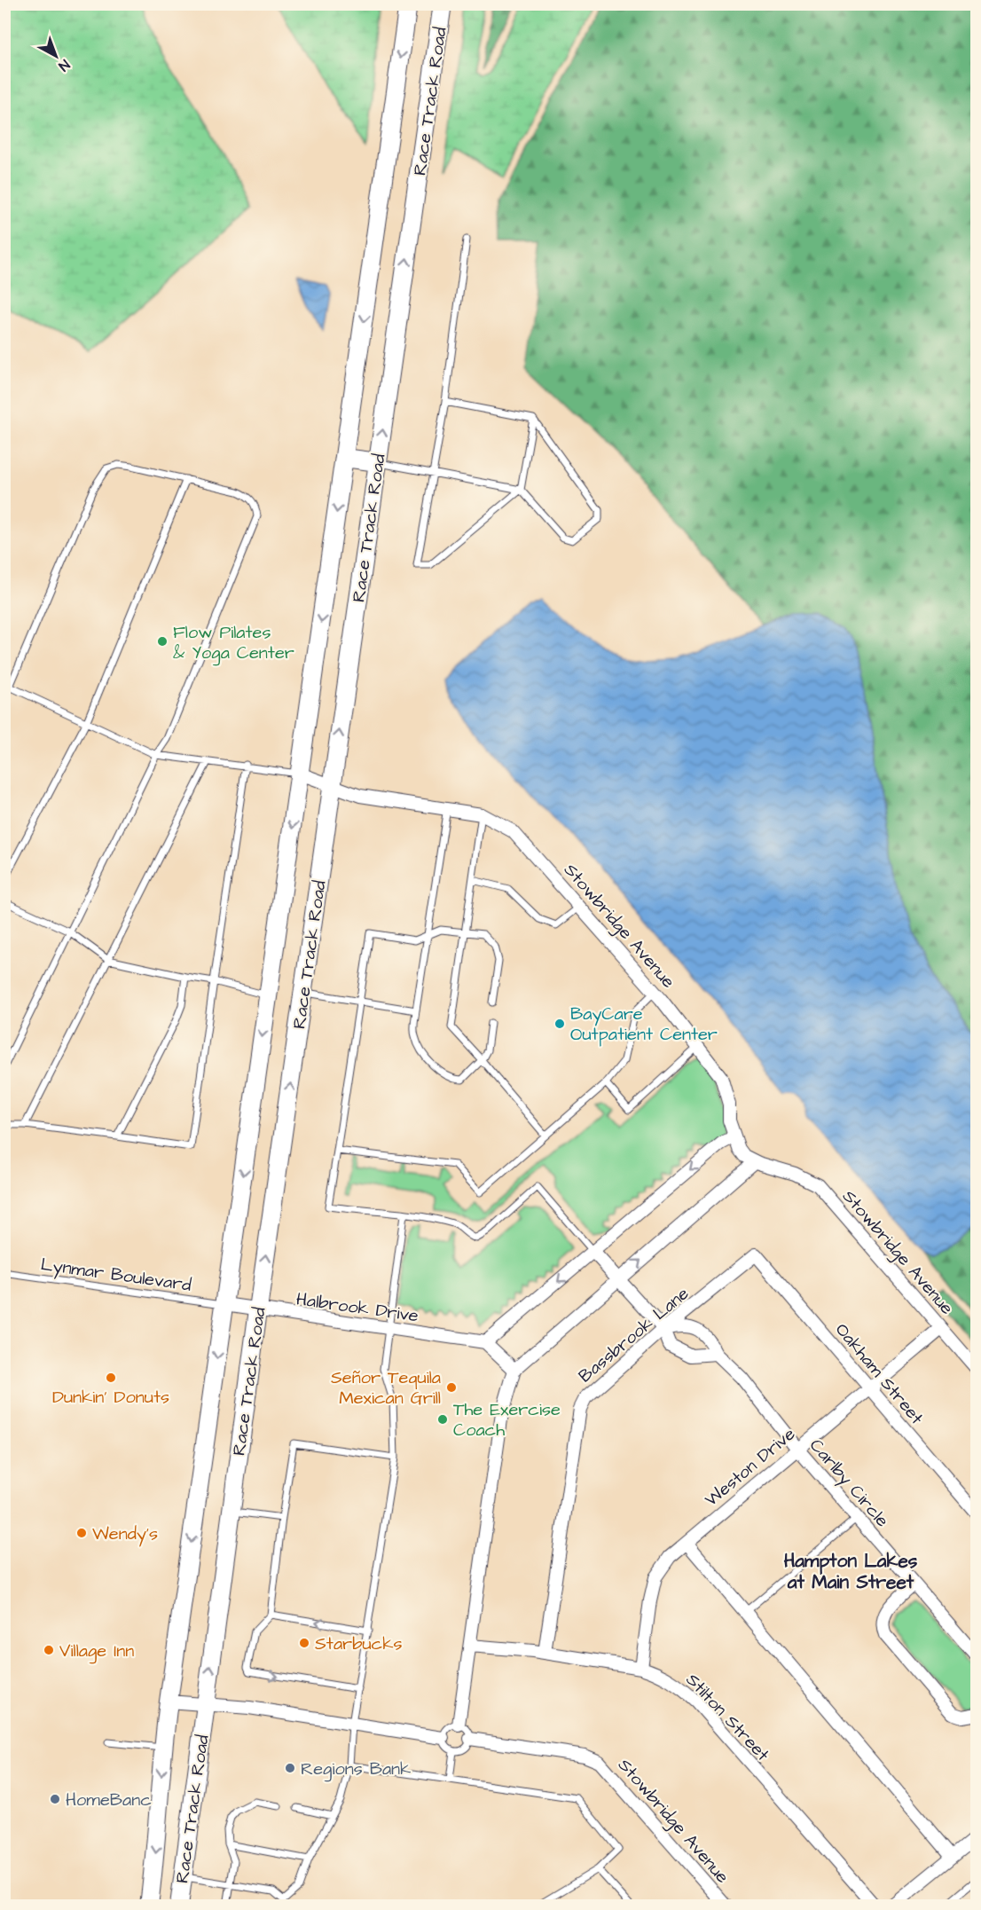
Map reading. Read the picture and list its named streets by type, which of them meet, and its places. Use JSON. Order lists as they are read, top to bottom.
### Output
{
  "streets": {
    "main road": ["Race Track Road"],
    "street": [
      "Stowbridge Avenue",
      "Halbrook Drive",
      "Bassbrook Lane",
      "Oakham Street",
      "Weston Drive",
      "Carlby Circle",
      "Stilton Street"
    ],
    "lane": ["Lynmar Boulevard"]
  },
  "crossings": [
    ["Race Track Road", "Stowbridge Avenue"],
    ["Race Track Road", "Lynmar Boulevard"],
    ["Race Track Road", "Halbrook Drive"],
    ["Stowbridge Avenue", "Weston Drive"],
    ["Lynmar Boulevard", "Halbrook Drive"],
    ["Bassbrook Lane", "Oakham Street"],
    ["Bassbrook Lane", "Carlby Circle"],
    ["Bassbrook Lane", "Stilton Street"],
    ["Oakham Street", "Weston Drive"],
    ["Weston Drive", "Carlby Circle"],
    ["Weston Drive", "Stilton Street"]
  ],
  "districts": ["Hampton Lakes at Main Street"],
  "places": [
    "Flow Pilates & Yoga Center",
    "BayCare Outpatient Center",
    "Dunkin' Donuts",
    "Señor Tequila Mexican Grill",
    "The Exercise Coach",
    "Wendy's",
    "Starbucks",
    "Village Inn",
    "Regions Bank",
    "HomeBanc"
  ],
  "north": "bottom right"
}
